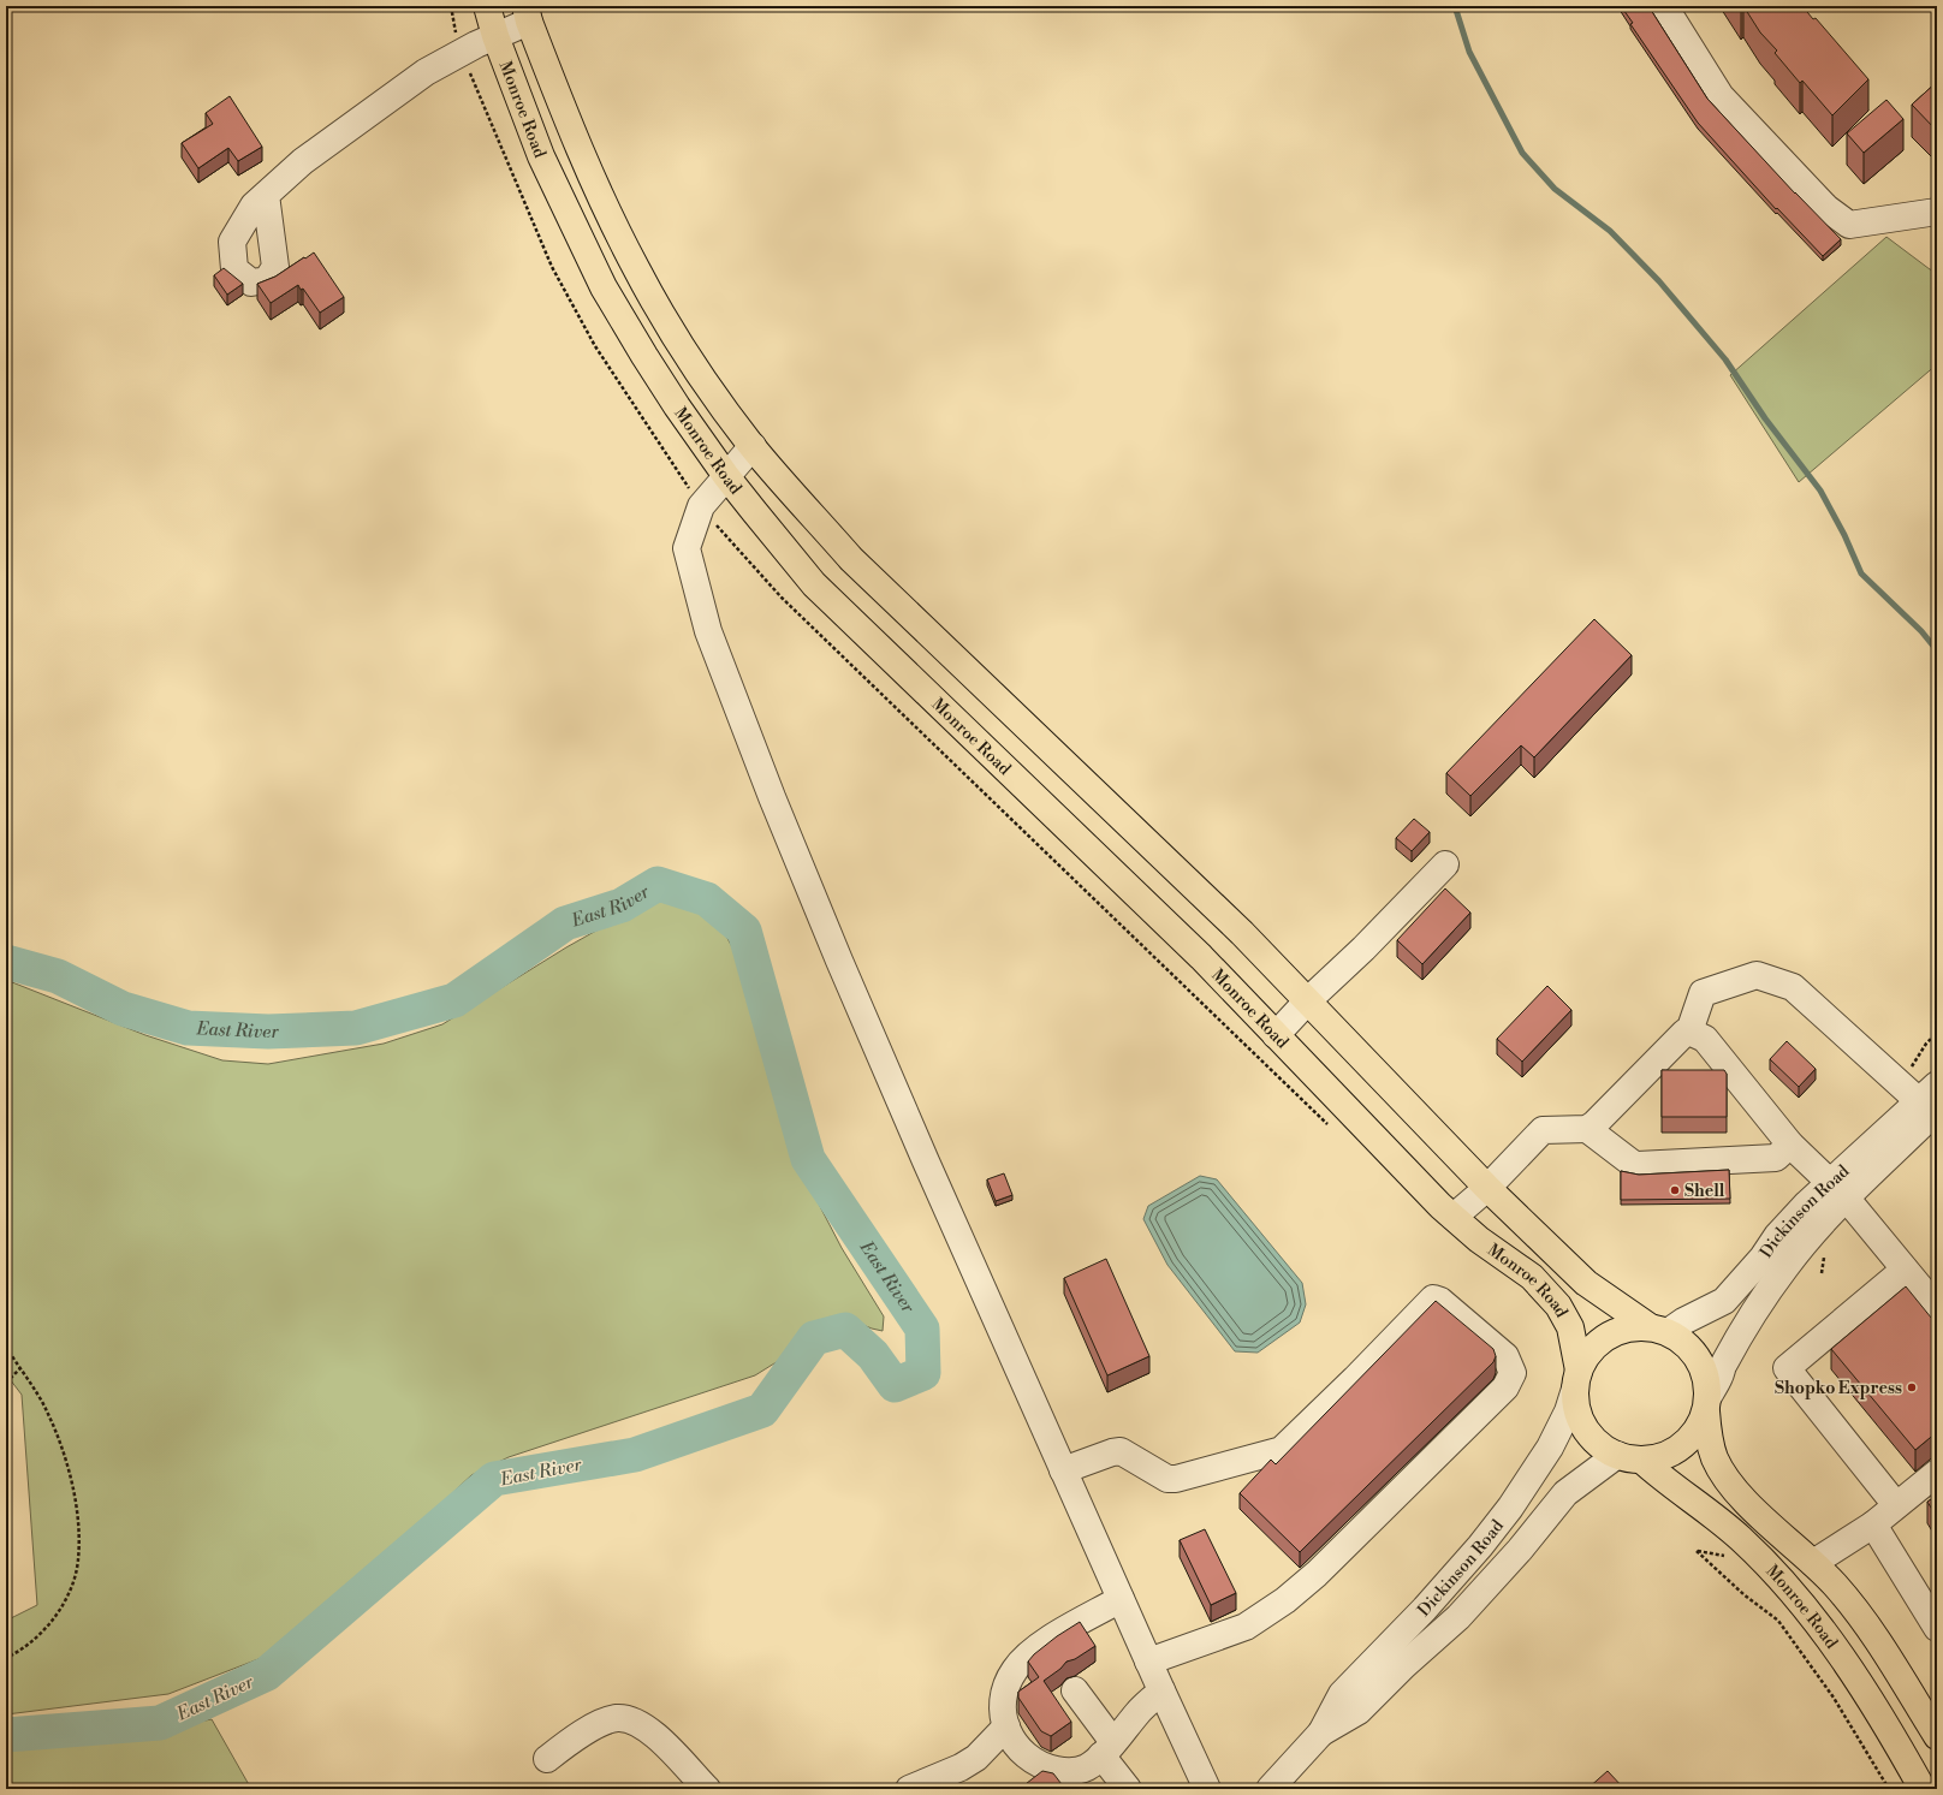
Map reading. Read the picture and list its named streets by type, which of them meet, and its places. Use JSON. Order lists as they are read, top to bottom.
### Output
{
  "streets": {
    "main road": ["Monroe Road"],
    "street": ["Dickinson Road"]
  },
  "crossings": [
    ["Monroe Road", "Dickinson Road"]
  ],
  "water": ["East River"],
  "places": ["Shell", "Shopko Express"]
}
